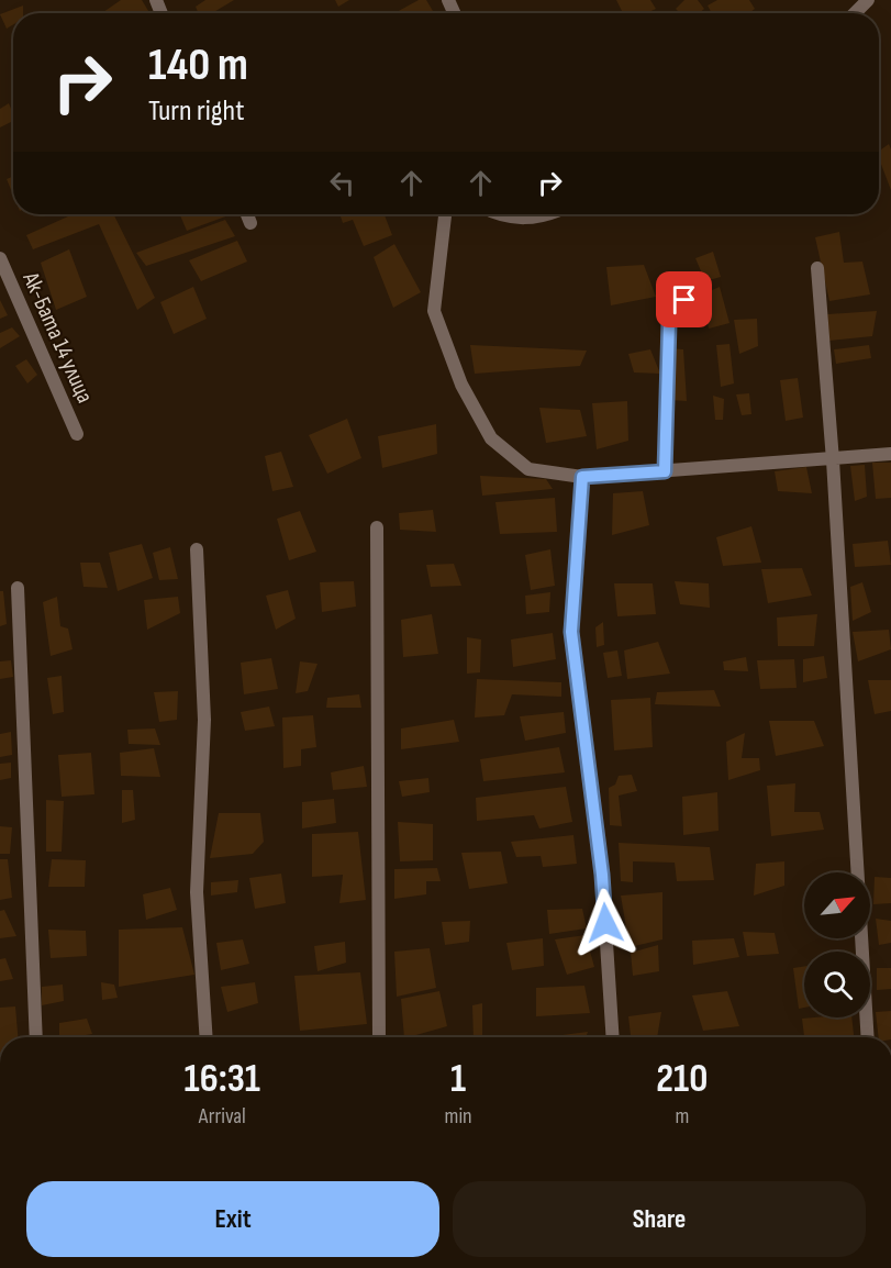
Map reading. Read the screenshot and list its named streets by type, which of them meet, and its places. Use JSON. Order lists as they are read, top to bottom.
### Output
{
  "streets": {
    "street": ["Ак-Бата 14 улица"]
  },
  "north": "top right",
  "page": {
    "turn": ["140 m", "Turn right"],
    "eta": [
      "16:31",
      "Arrival",
      "1",
      "min",
      "210",
      "m"
    ],
    "buttons": ["Exit", "Share"]
  }
}
